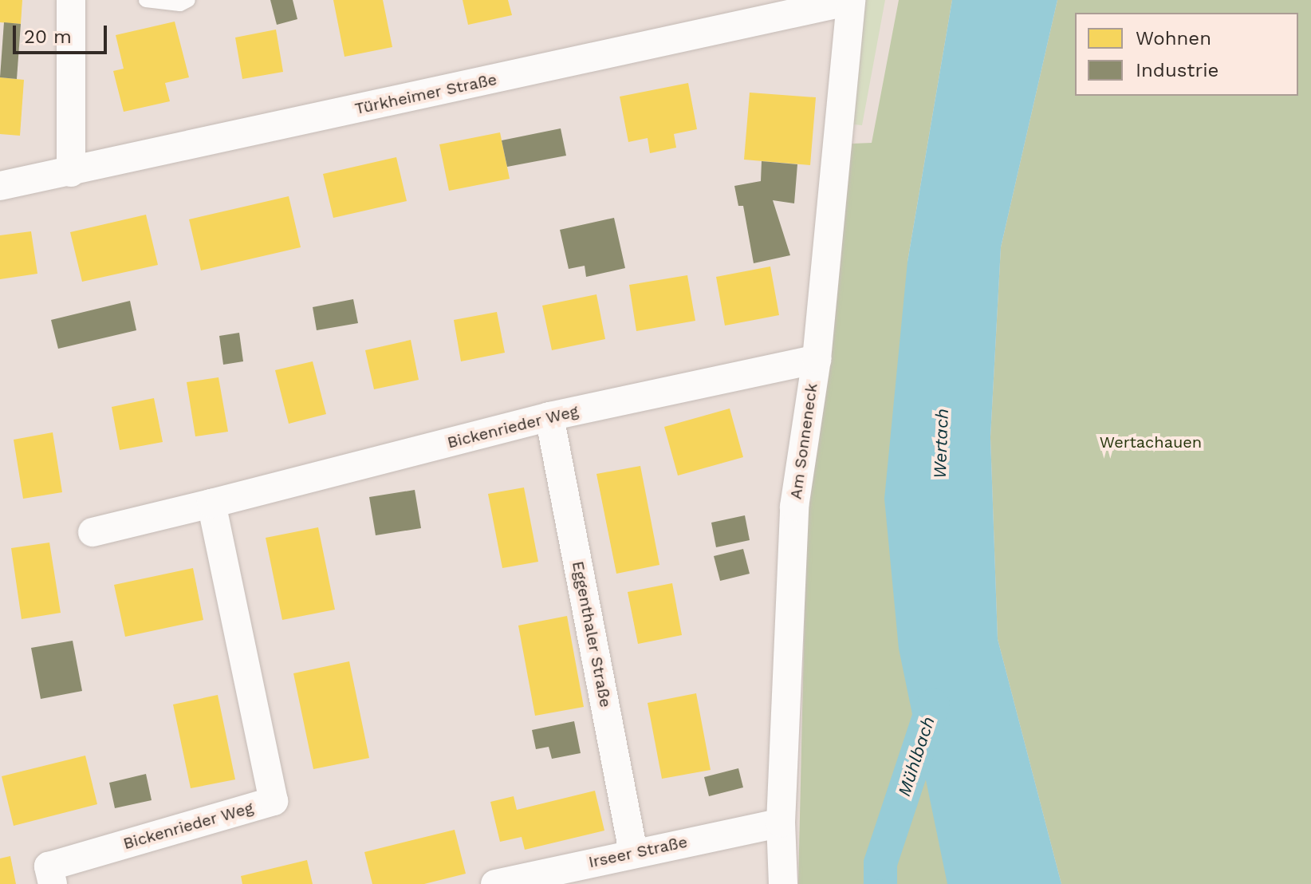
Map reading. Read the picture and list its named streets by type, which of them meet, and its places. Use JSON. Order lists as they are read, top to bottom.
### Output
{
  "streets": {
    "street": [
      "Türkheimer Straße",
      "Bickenrieder Weg",
      "Am Sonneneck",
      "Eggenthaler Straße",
      "Irseer Straße"
    ]
  },
  "crossings": [
    ["Türkheimer Straße", "Am Sonneneck"],
    ["Bickenrieder Weg", "Am Sonneneck"],
    ["Bickenrieder Weg", "Eggenthaler Straße"],
    ["Am Sonneneck", "Irseer Straße"],
    ["Eggenthaler Straße", "Irseer Straße"]
  ],
  "water": ["Wertach", "Mühlbach"],
  "parks": ["Wertachauen"],
  "legend": ["Wohnen", "Industrie"],
  "scale_bar": "20 m"
}
